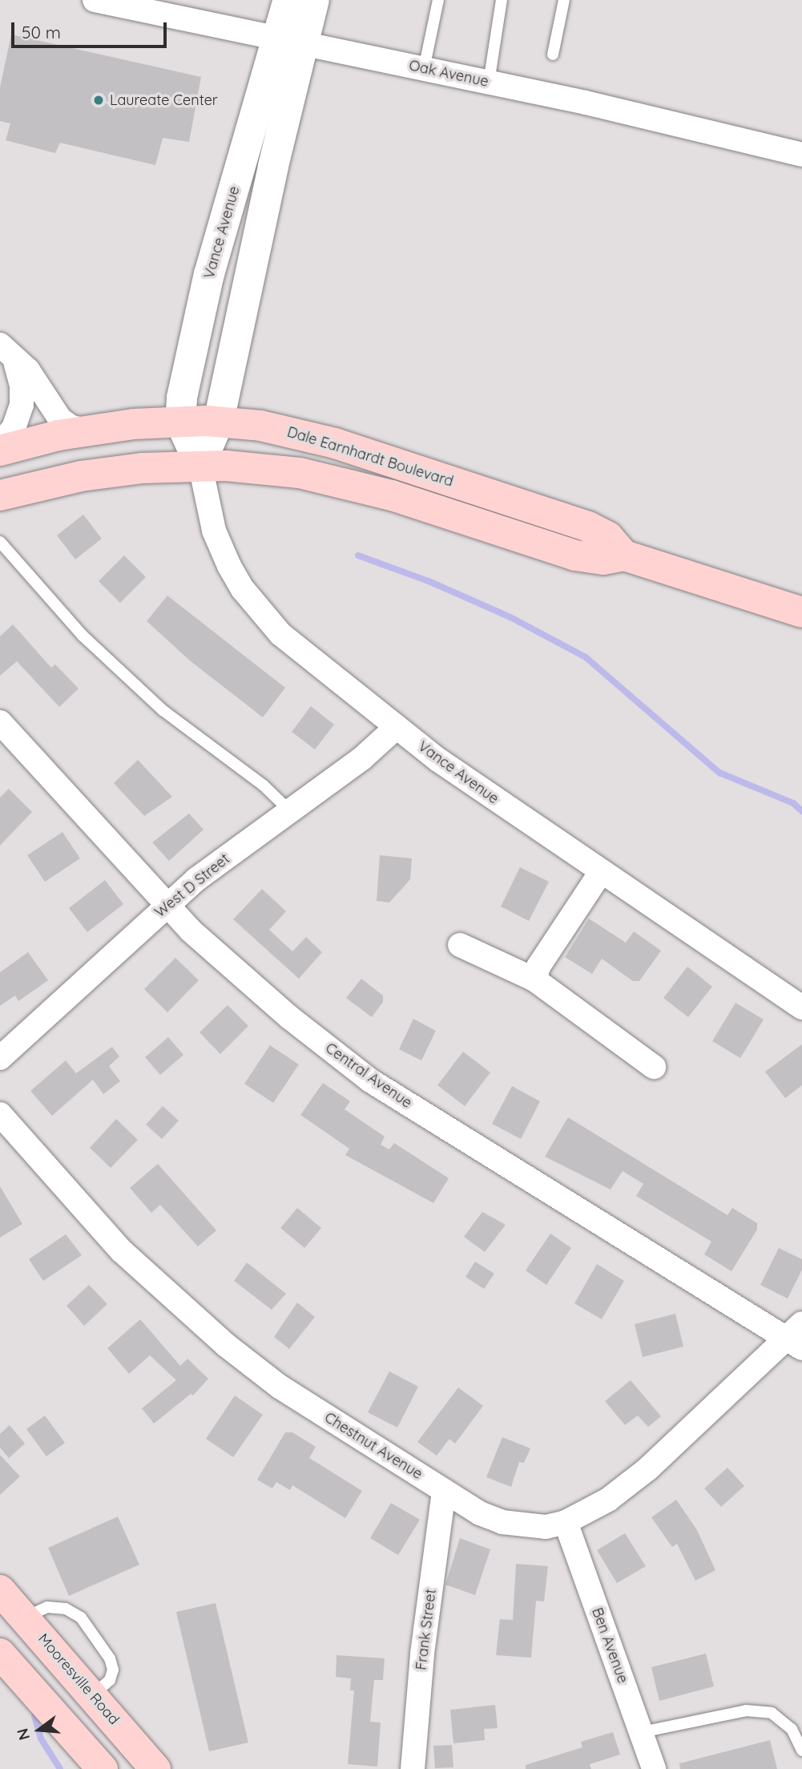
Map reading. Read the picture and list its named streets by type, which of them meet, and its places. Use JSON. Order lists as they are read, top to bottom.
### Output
{
  "streets": {
    "main road": ["Dale Earnhardt Boulevard", "Mooresville Road"],
    "street": [
      "Oak Avenue",
      "Vance Avenue",
      "West D Street",
      "Central Avenue",
      "Chestnut Avenue",
      "Frank Street",
      "Ben Avenue"
    ]
  },
  "crossings": [
    ["Oak Avenue", "Vance Avenue"],
    ["Vance Avenue", "Dale Earnhardt Boulevard"],
    ["Vance Avenue", "West D Street"],
    ["West D Street", "Central Avenue"],
    ["Central Avenue", "Chestnut Avenue"],
    ["Chestnut Avenue", "Frank Street"],
    ["Chestnut Avenue", "Ben Avenue"]
  ],
  "places": ["Laureate Center"],
  "scale_bar": "50 m",
  "north": "left"
}
